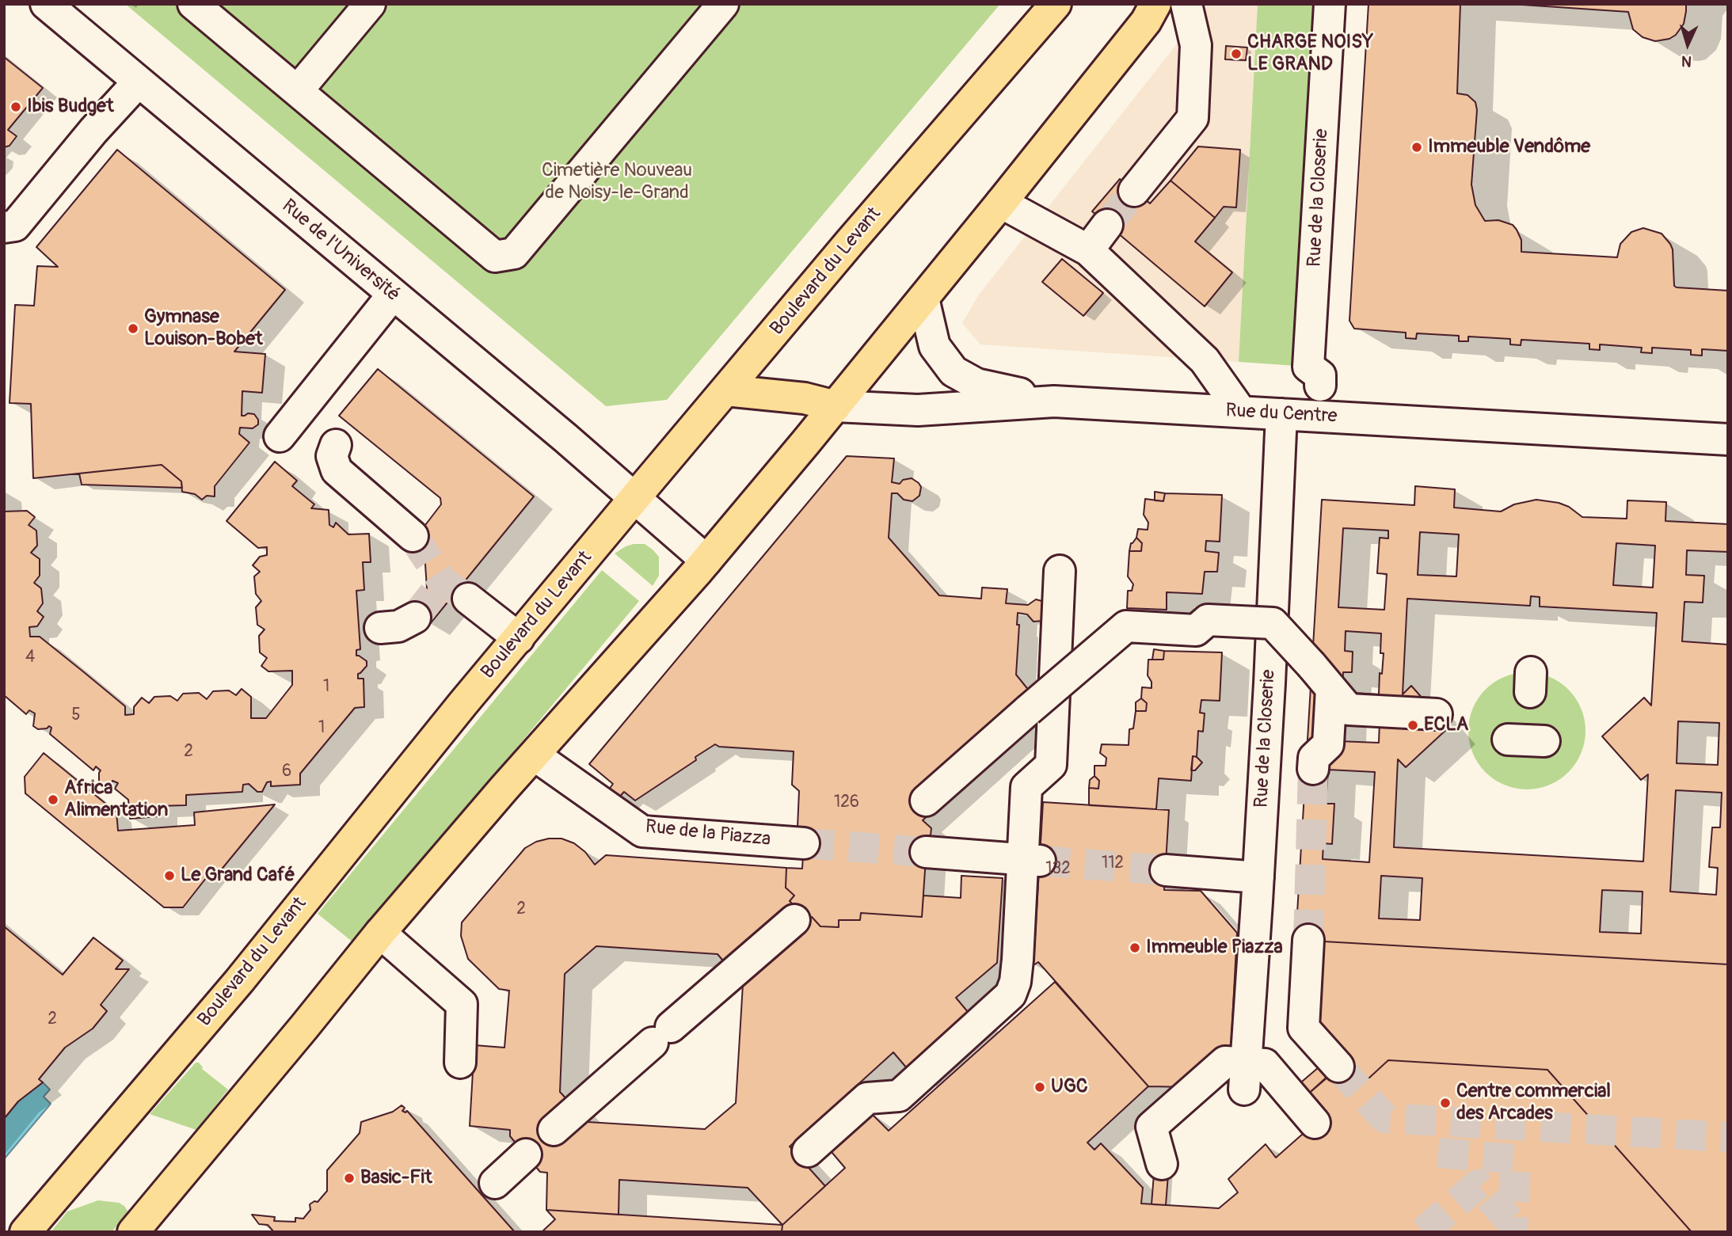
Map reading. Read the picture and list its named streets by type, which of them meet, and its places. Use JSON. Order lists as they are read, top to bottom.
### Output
{
  "streets": {
    "main road": ["Boulevard du Levant"],
    "street": [
      "Rue de la Closerie",
      "Rue de l'Université",
      "Rue du Centre",
      "Rue de la Piazza"
    ]
  },
  "crossings": [
    ["Rue de la Closerie", "Rue du Centre"],
    ["Rue de l'Université", "Boulevard du Levant"]
  ],
  "parks": ["Cimetière Nouveau de Noisy-le-Grand"],
  "places": [
    "CHARGE NOISY LE GRAND",
    "Ibis Budget",
    "Immeuble Vendôme",
    "Gymnase Louison-Bobet",
    "ECLA",
    "Africa Alimentation",
    "Le Grand Café",
    "Immeuble Piazza",
    "UGC",
    "Centre commercial des Arcades",
    "Basic-Fit"
  ],
  "house_numbers": [
    "4",
    "1",
    "5",
    "1",
    "2",
    "6",
    "126",
    "112",
    "132",
    "2",
    "2"
  ],
  "north": "bottom"
}
